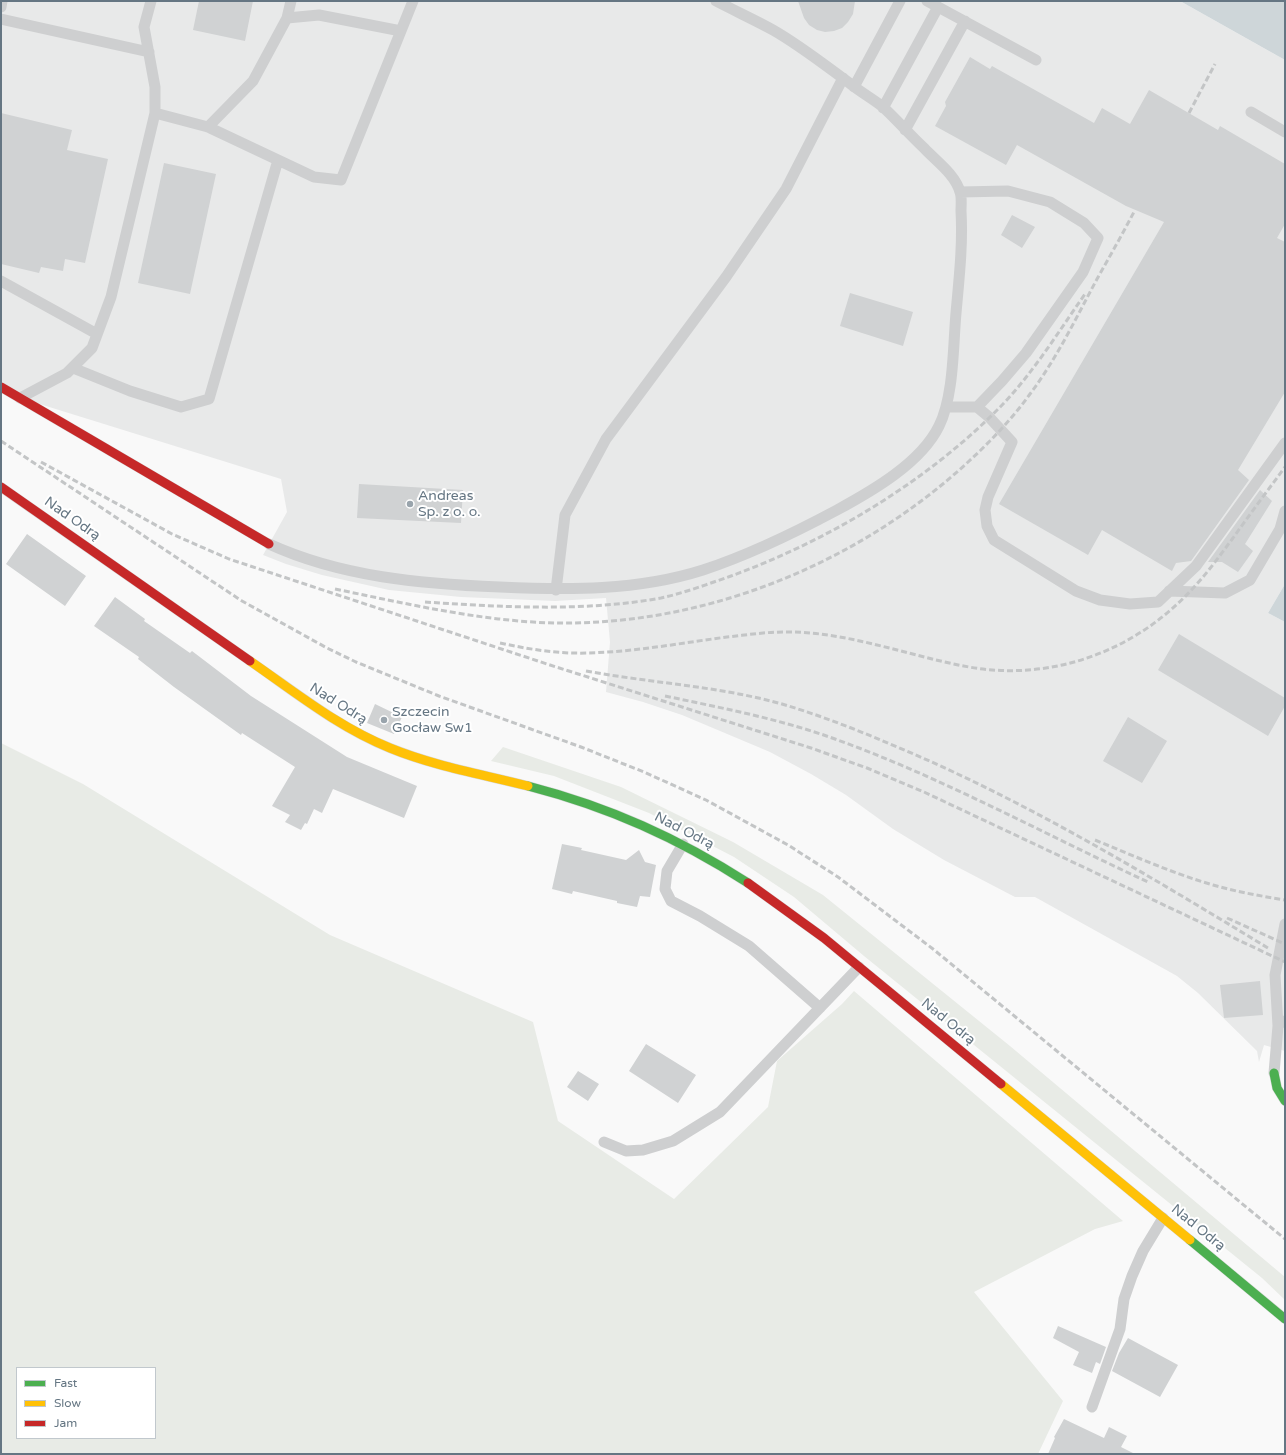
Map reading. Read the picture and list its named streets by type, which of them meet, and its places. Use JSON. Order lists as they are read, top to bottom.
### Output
{
  "streets": {
    "street": ["Nad Odrą"]
  },
  "places": ["Andreas Sp. z o. o.", "Szczecin Gocław Sw1"],
  "legend": ["Fast", "Slow", "Jam"]
}
